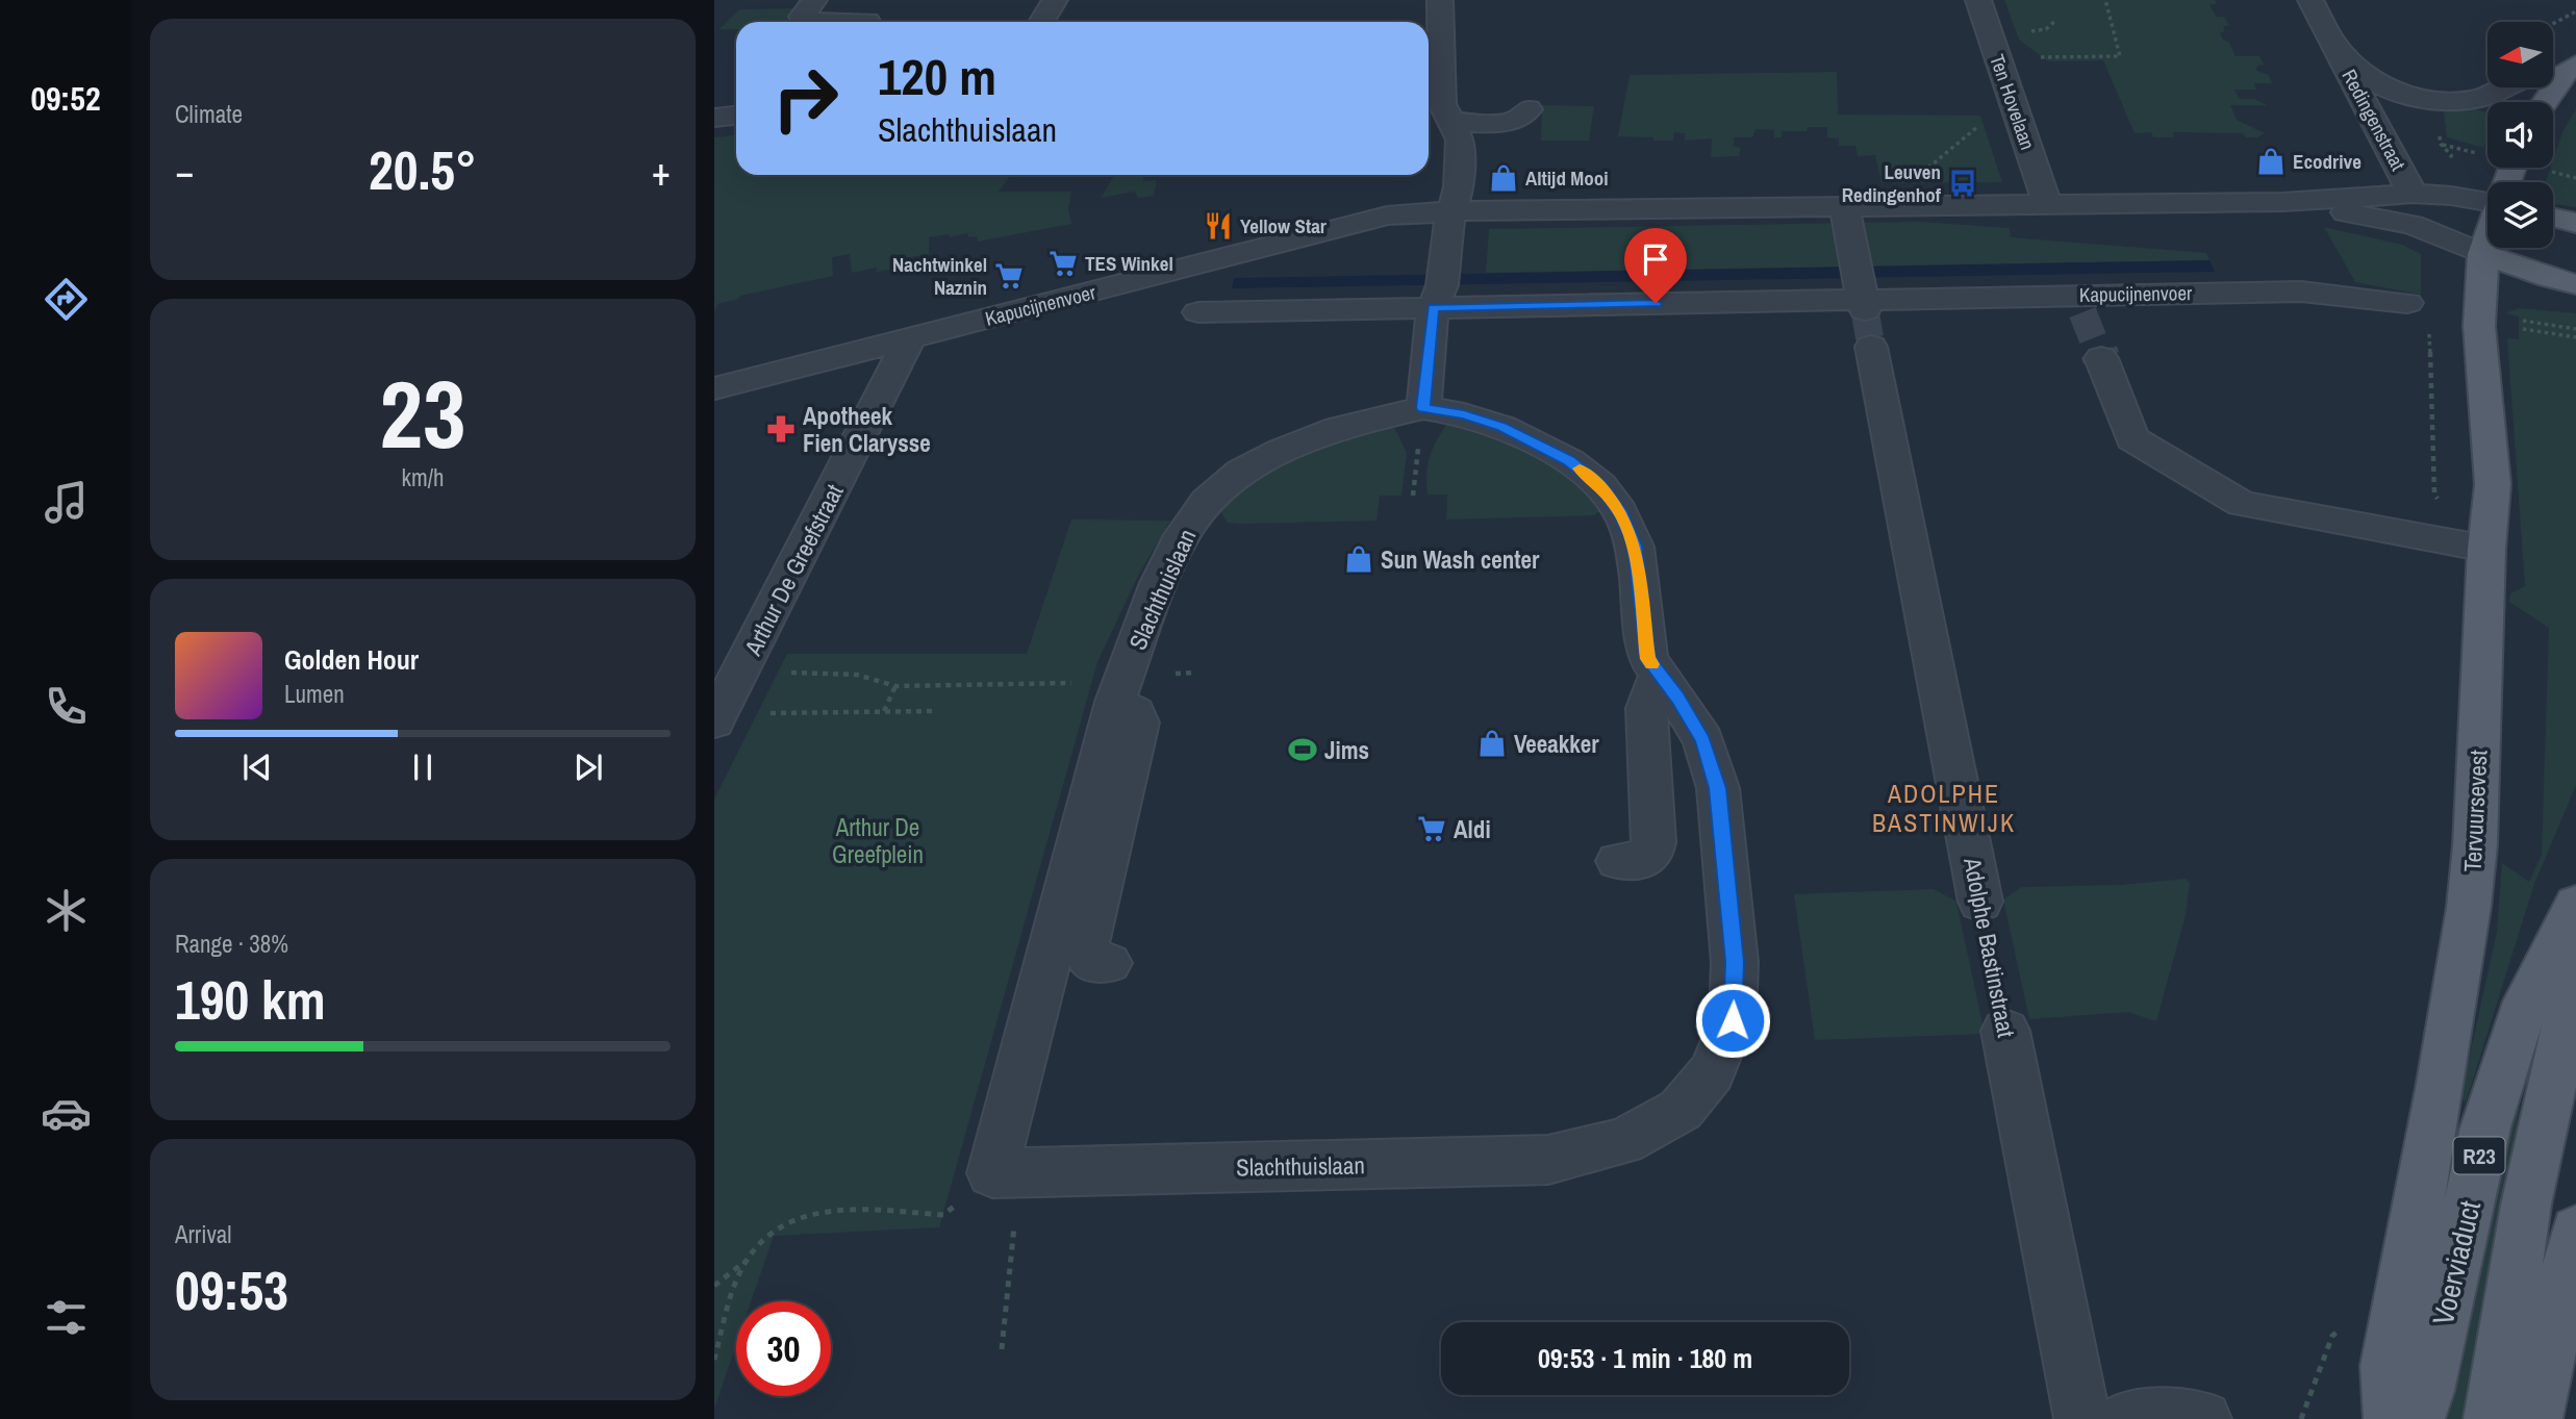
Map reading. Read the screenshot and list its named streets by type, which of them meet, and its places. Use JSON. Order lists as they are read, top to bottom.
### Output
{
  "streets": {
    "main road": [
      "Kapucijnenvoer",
      "Tervuursevest",
      "R23",
      "Voerviaduct"
    ],
    "street": [
      "Ten Hovelaan",
      "Redingenstraat",
      "Arthur De Greefstraat",
      "Slachthuislaan",
      "Adolphe Bastinstraat"
    ]
  },
  "crossings": [
    ["Ten Hovelaan", "Kapucijnenvoer"],
    ["Redingenstraat", "Kapucijnenvoer"],
    ["Kapucijnenvoer", "Arthur De Greefstraat"],
    ["Kapucijnenvoer", "Tervuursevest"],
    ["Kapucijnenvoer", "Adolphe Bastinstraat"]
  ],
  "districts": ["ADOLPHE BASTINWIJK"],
  "parks": ["Arthur De Greefplein"],
  "places": {
    "shop": [
      "Ecodrive",
      "Altijd Mooi",
      "Sun Wash center",
      "Veeakker"
    ],
    "bus stop": ["Leuven Redingenhof"],
    "restaurant": ["Yellow Star"],
    "supermarket": ["TES Winkel", "Nachtwinkel Naznin", "Aldi"],
    "pharmacy": ["Apotheek Fien Clarysse"],
    "sports": ["Jims"]
  },
  "north": "left",
  "page": {
    "tabs": "09:52",
    "tile": [
      "Climate",
      ["23", "km/h"],
      ["Range · 38%", "190 km"],
      ["Arrival", "09:53"]
    ],
    "turn": ["120 m", "Slachthuislaan"],
    "heat": ["−", "20.5°", "+"],
    "song": ["Golden Hour", "Lumen"],
    "limit": "30",
    "trip": "09:53 · 1 min · 180 m"
  }
}
